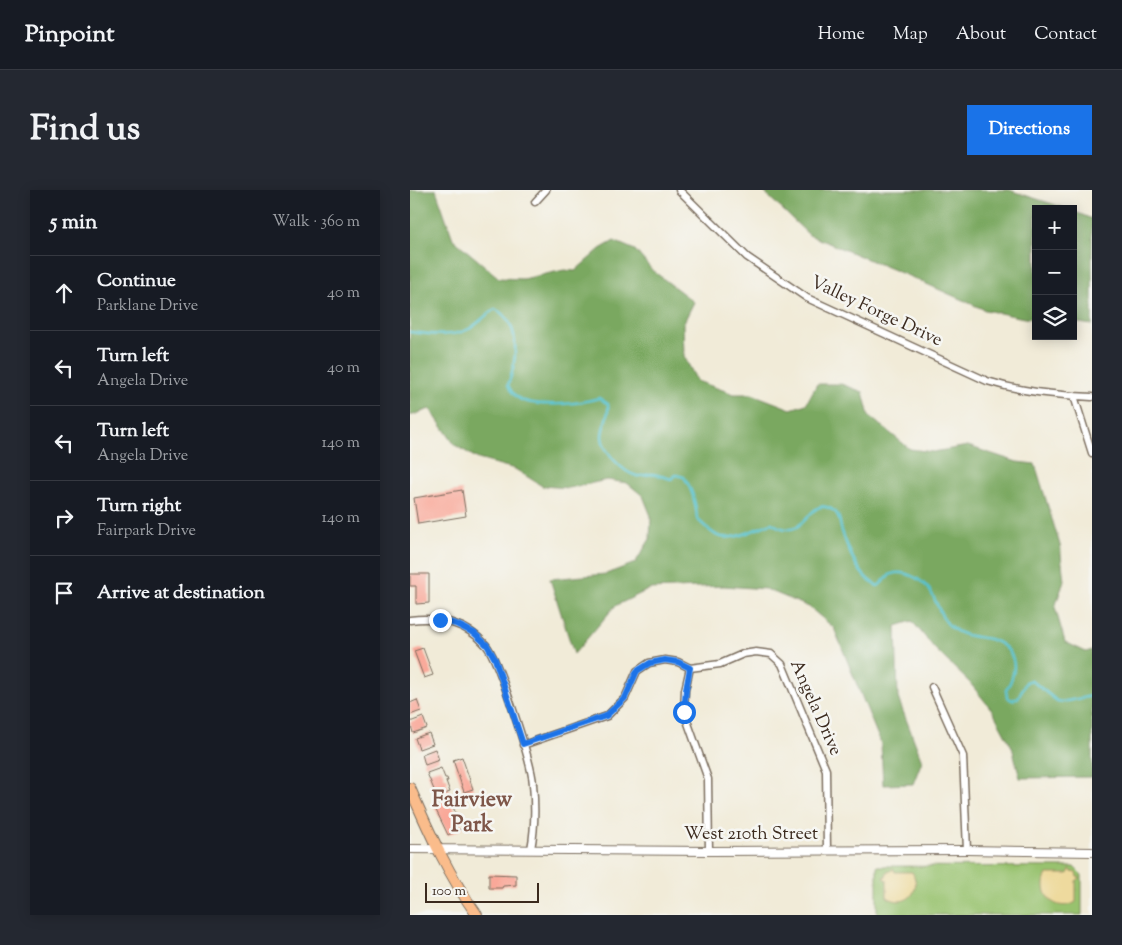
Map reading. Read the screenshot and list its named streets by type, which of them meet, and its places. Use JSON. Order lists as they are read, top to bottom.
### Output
{
  "streets": {
    "street": ["Valley Forge Drive", "Angela Drive", "West 210th Street"]
  },
  "crossings": [
    ["Angela Drive", "West 210th Street"]
  ],
  "districts": ["Fairview Park"],
  "scale_bar": "100 m",
  "page": {
    "header": "Pinpoint",
    "nav": [
      "Home",
      "Map",
      "About",
      "Contact"
    ],
    "title": "Find us",
    "buttons": "Directions",
    "heading": ["5 min", "Walk · 360 m"],
    "map_buttons": ["+", "−"],
    "list": [
      ["Continue", "Parklane Drive", "40 m"],
      ["Turn left", "Angela Drive", "40 m"],
      ["Turn left", "Angela Drive", "140 m"],
      ["Turn right", "Fairpark Drive", "140 m"],
      "Arrive at destination"
    ],
    "scale": "100 m"
  }
}
